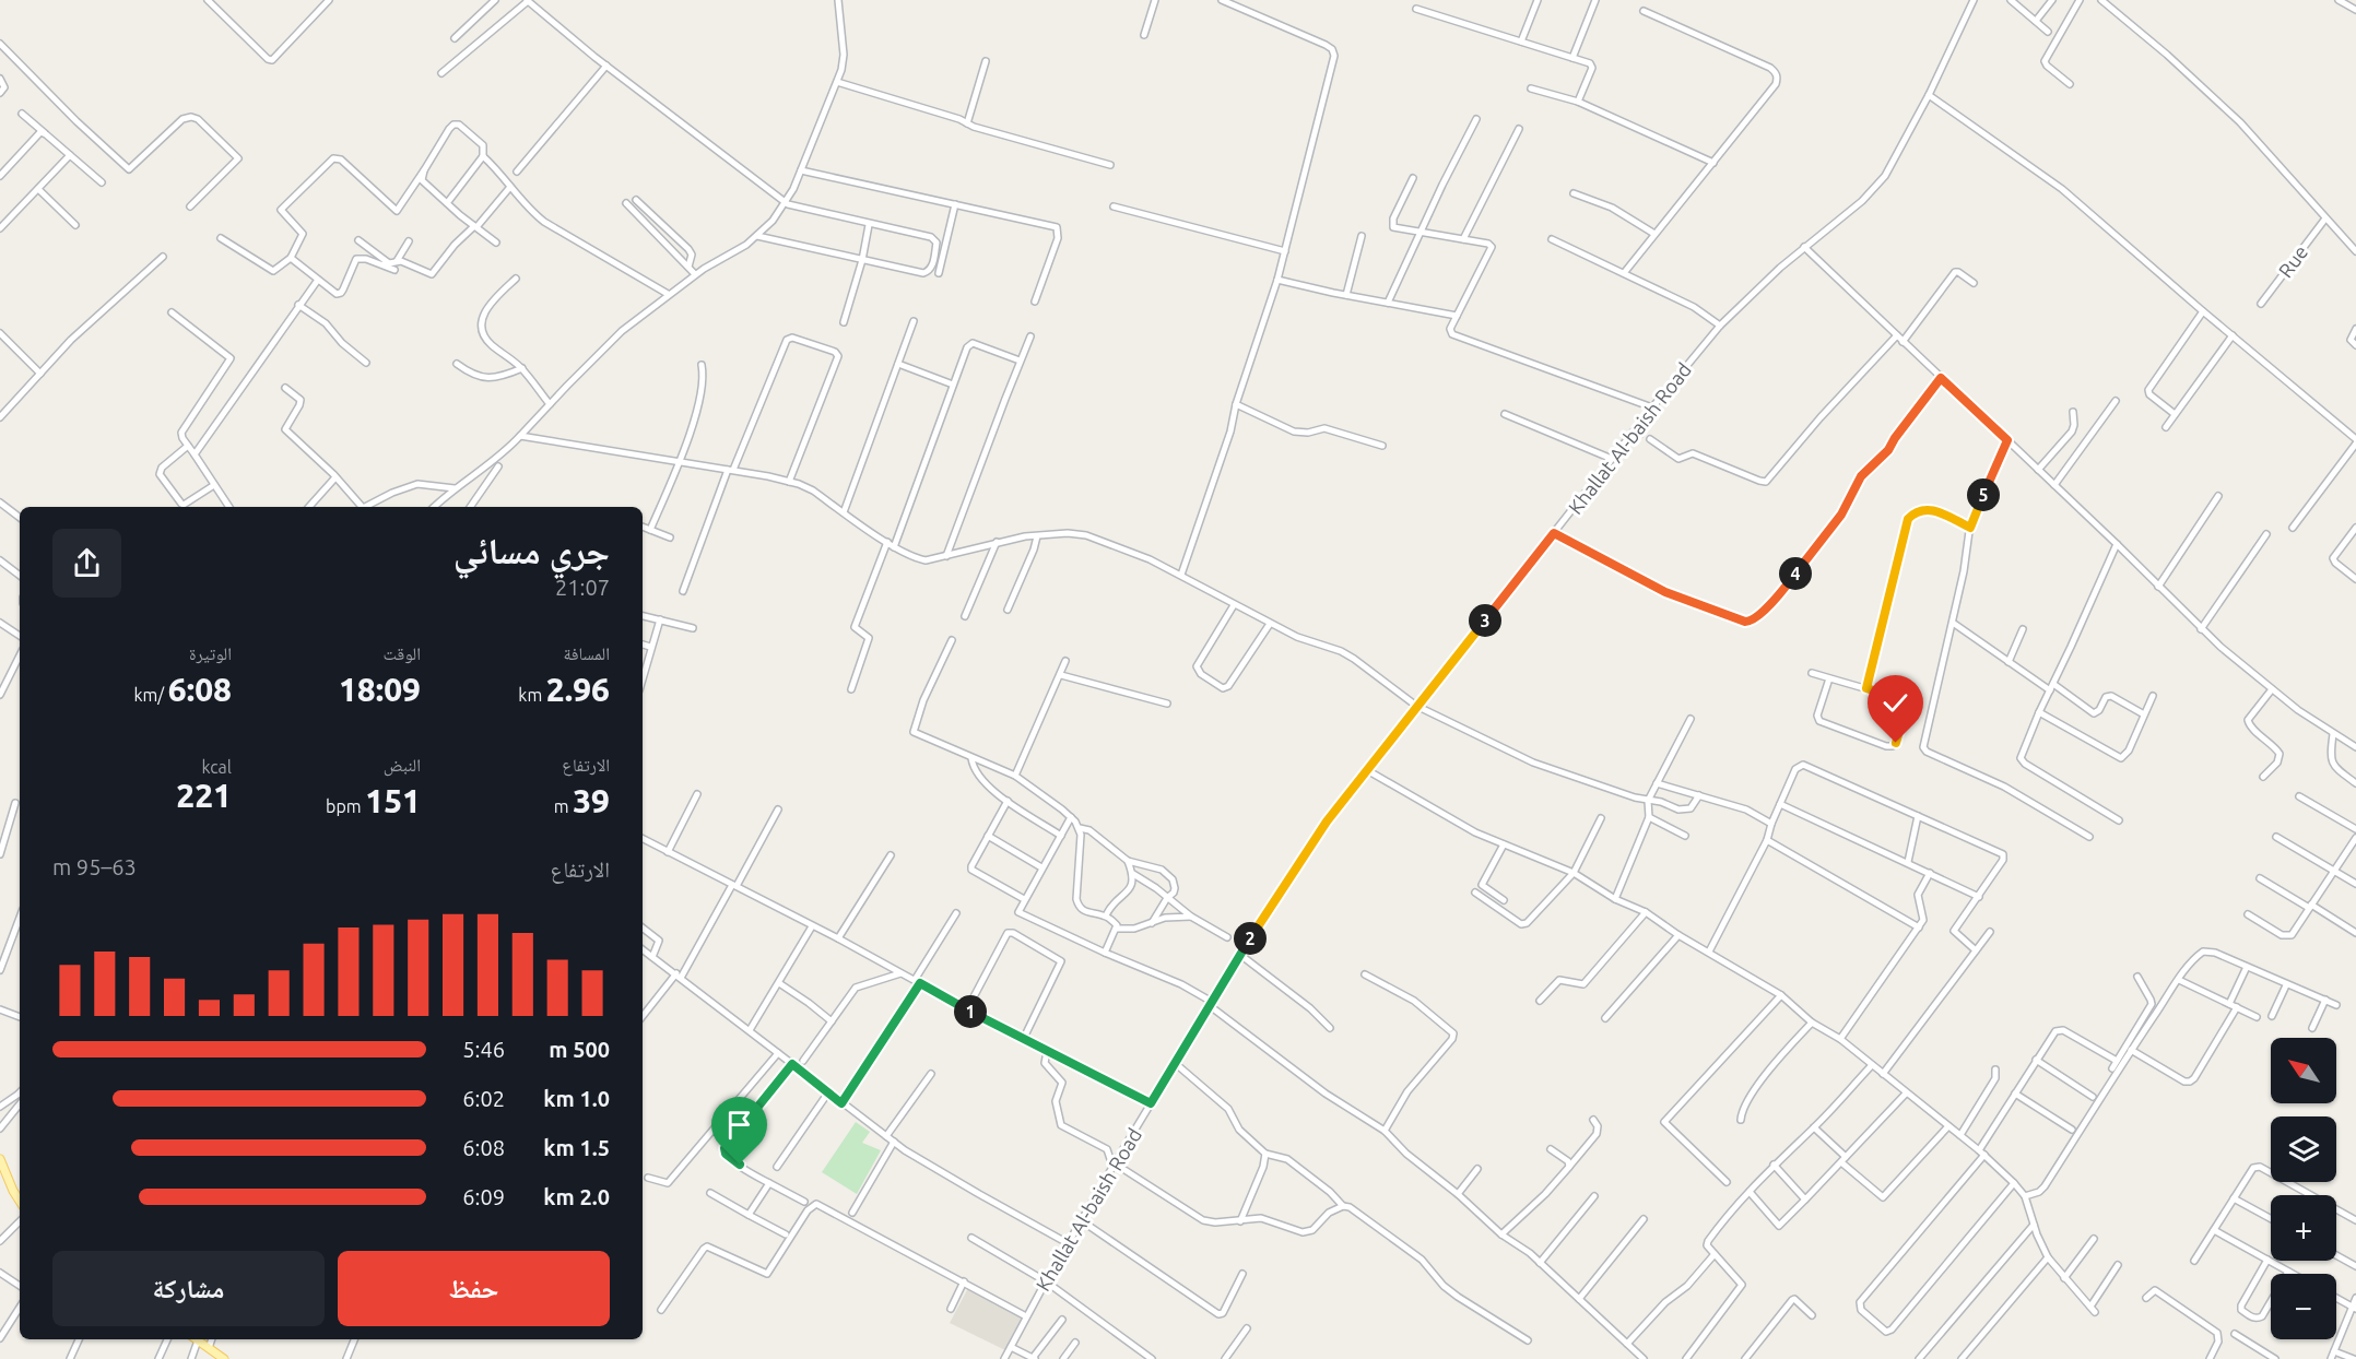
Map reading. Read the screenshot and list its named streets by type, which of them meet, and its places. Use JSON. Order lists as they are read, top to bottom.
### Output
{
  "streets": {
    "street": ["Rue", "Khallat Al-baish Road"]
  },
  "north": "top left",
  "page": {
    "pins": [
      "5",
      "4",
      "3",
      "2",
      "1"
    ],
    "heading": ["جري مسائي", "21:07"],
    "stats": [
      ["المسافة", "2.96 km"],
      ["الوقت", "18:09"],
      ["الوتيرة", "6:08 /km"],
      ["الارتفاع", "39 m"],
      ["النبض", "151 bpm"],
      ["kcal", "221"]
    ],
    "chart": ["الارتفاع", "63–95 m"],
    "list": [
      {
        "name": "500 m",
        "note": "5:46"
      },
      {
        "name": "1.0 km",
        "note": "6:02"
      },
      {
        "name": "1.5 km",
        "note": "6:08"
      },
      {
        "name": "2.0 km",
        "note": "6:09"
      }
    ],
    "map_buttons": ["+", "−"],
    "buttons": ["حفظ", "مشاركة"]
  }
}
